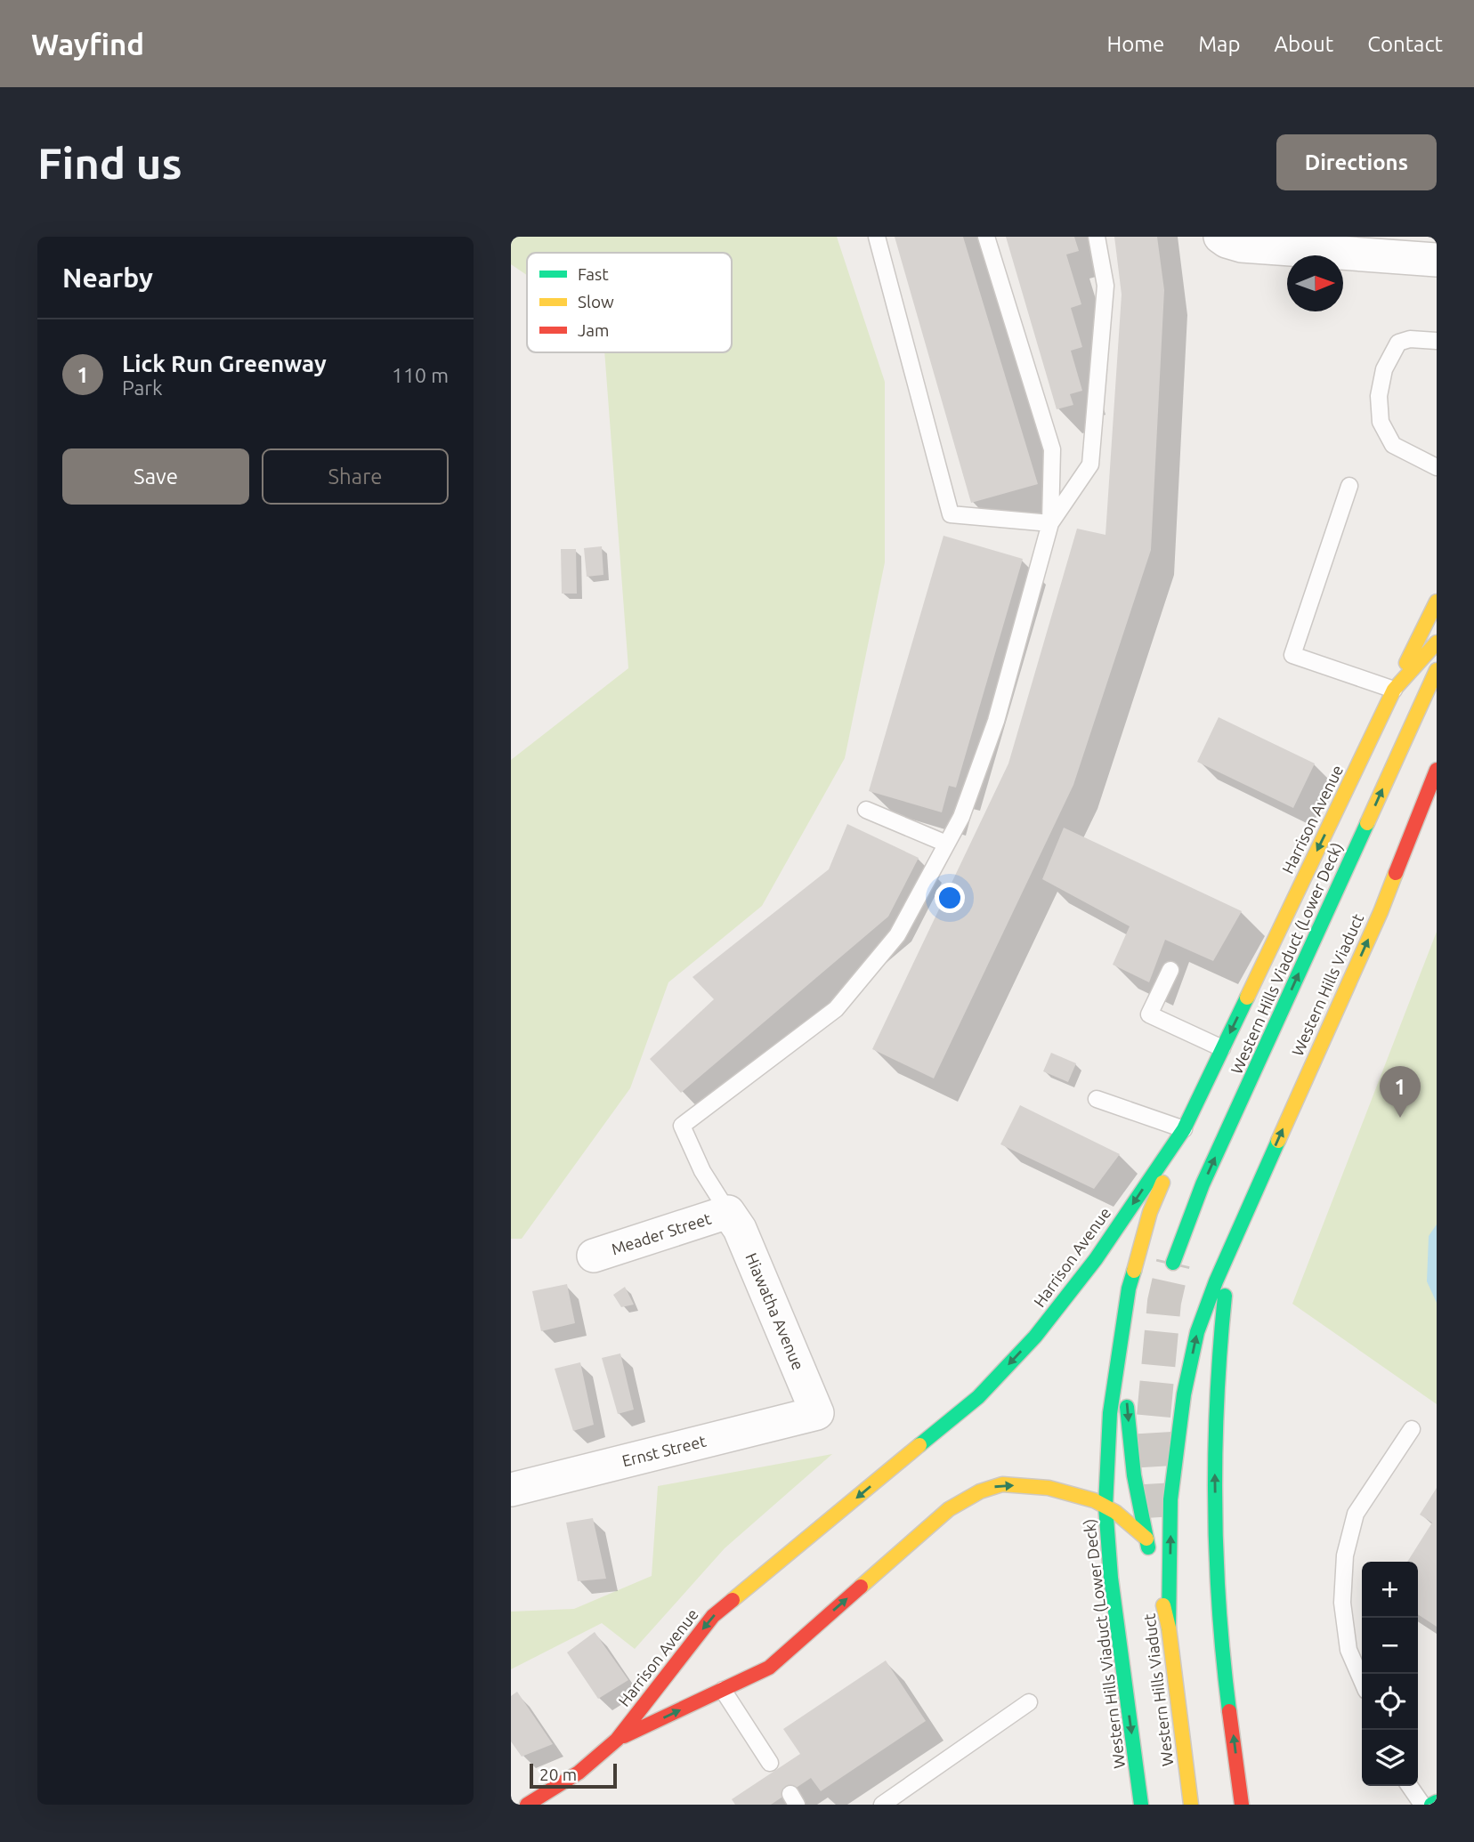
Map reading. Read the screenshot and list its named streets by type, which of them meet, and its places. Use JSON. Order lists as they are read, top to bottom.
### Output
{
  "streets": {
    "main road": ["Harrison Avenue", "Western Hills Viaduct (Lower Deck)", "Western Hills Viaduct"],
    "street": ["Meader Street", "Hiawatha Avenue", "Ernst Street"]
  },
  "crossings": [
    ["Meader Street", "Hiawatha Avenue"],
    ["Hiawatha Avenue", "Ernst Street"]
  ],
  "one_way": ["Harrison Avenue", "Western Hills Viaduct"],
  "legend": ["Fast", "Slow", "Jam"],
  "scale_bar": "20 m",
  "north": "right",
  "page": {
    "header": "Wayfind",
    "nav": [
      "Home",
      "Map",
      "About",
      "Contact"
    ],
    "buttons": [
      "Directions",
      ["Save", "Share"]
    ],
    "title": "Find us",
    "heading": "Nearby",
    "list": [
      {
        "mark": "1",
        "name": "Lick Run Greenway",
        "note": "Park",
        "value": "110 m"
      }
    ],
    "pins": "1",
    "map_buttons": ["+", "−"],
    "scale": "20 m"
  }
}
